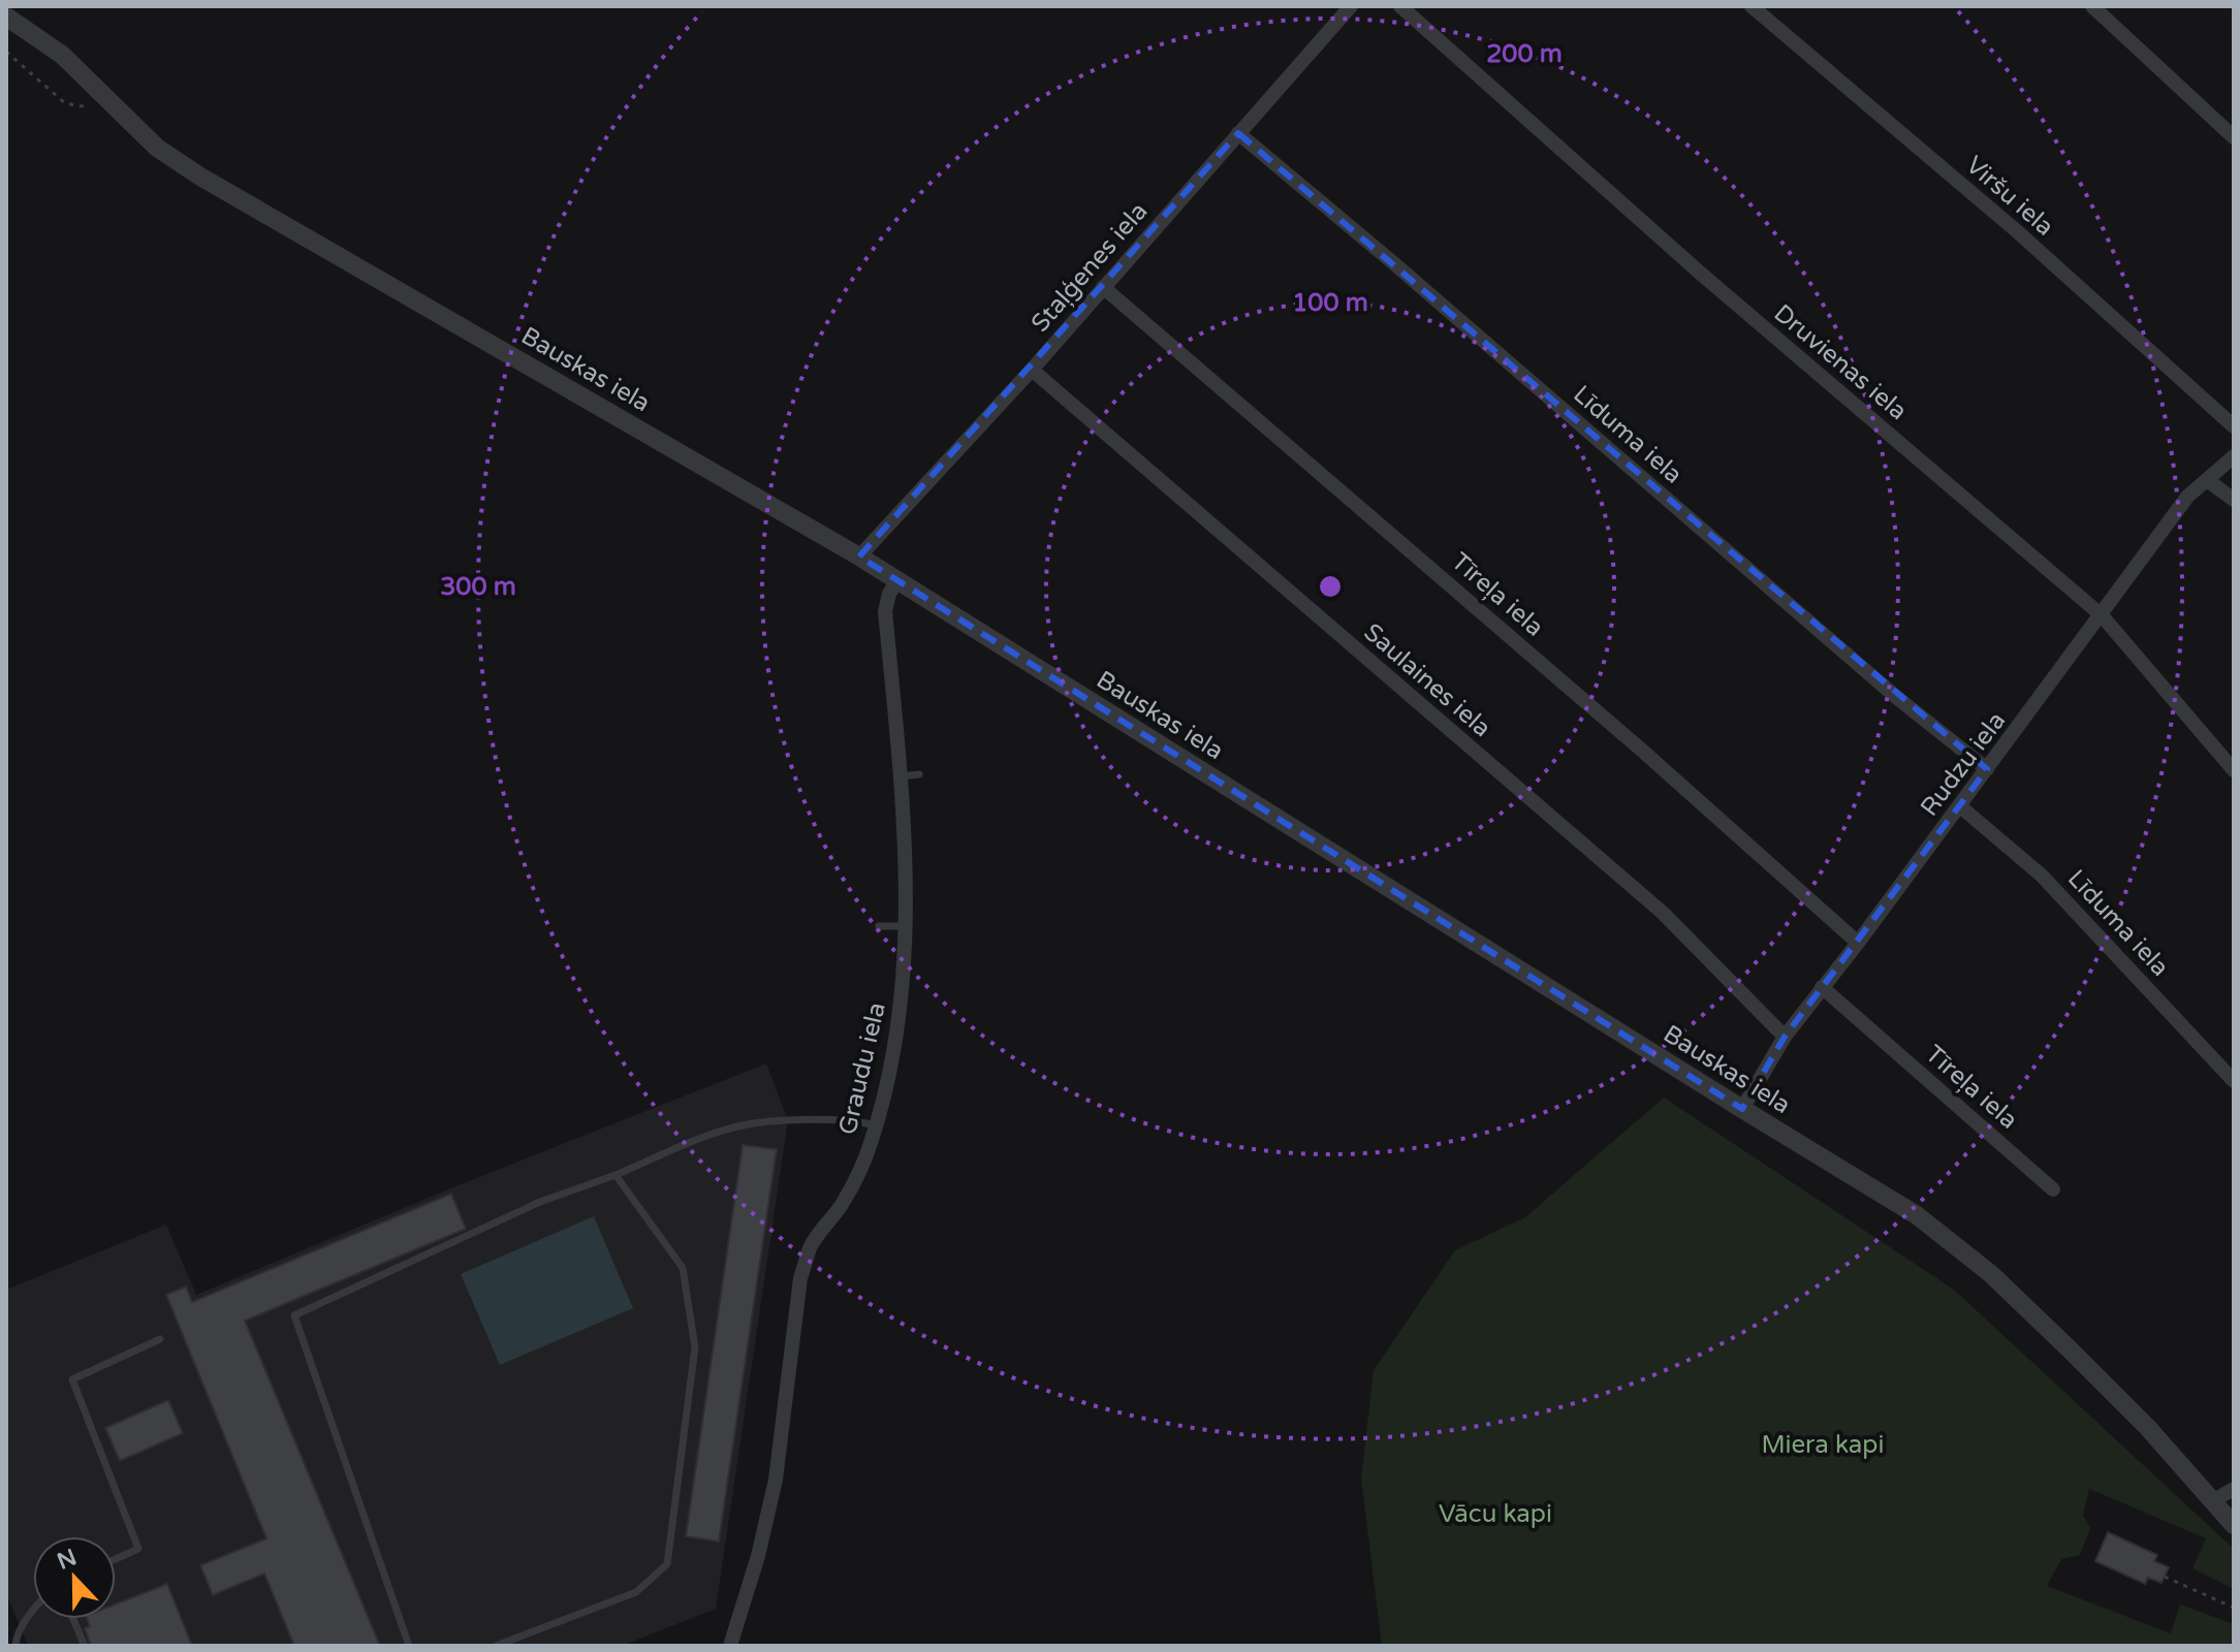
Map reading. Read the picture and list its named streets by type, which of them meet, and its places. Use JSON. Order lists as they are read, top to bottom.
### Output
{
  "streets": {
    "street": [
      "Viršu iela",
      "Staļģenes iela",
      "Druvienas iela",
      "Bauskas iela",
      "Līduma iela",
      "Tīreļa iela",
      "Saulaines iela",
      "Rudzu iela",
      "Graudu iela"
    ]
  },
  "crossings": [
    ["Staļģenes iela", "Bauskas iela"],
    ["Staļģenes iela", "Līduma iela"],
    ["Staļģenes iela", "Tīreļa iela"],
    ["Staļģenes iela", "Saulaines iela"],
    ["Druvienas iela", "Rudzu iela"],
    ["Bauskas iela", "Rudzu iela"],
    ["Bauskas iela", "Graudu iela"],
    ["Līduma iela", "Rudzu iela"],
    ["Tīreļa iela", "Rudzu iela"],
    ["Saulaines iela", "Rudzu iela"]
  ],
  "parks": ["Miera kapi", "Vācu kapi"],
  "north": "top",
  "rings": ["200 m", "100 m", "300 m"]
}
